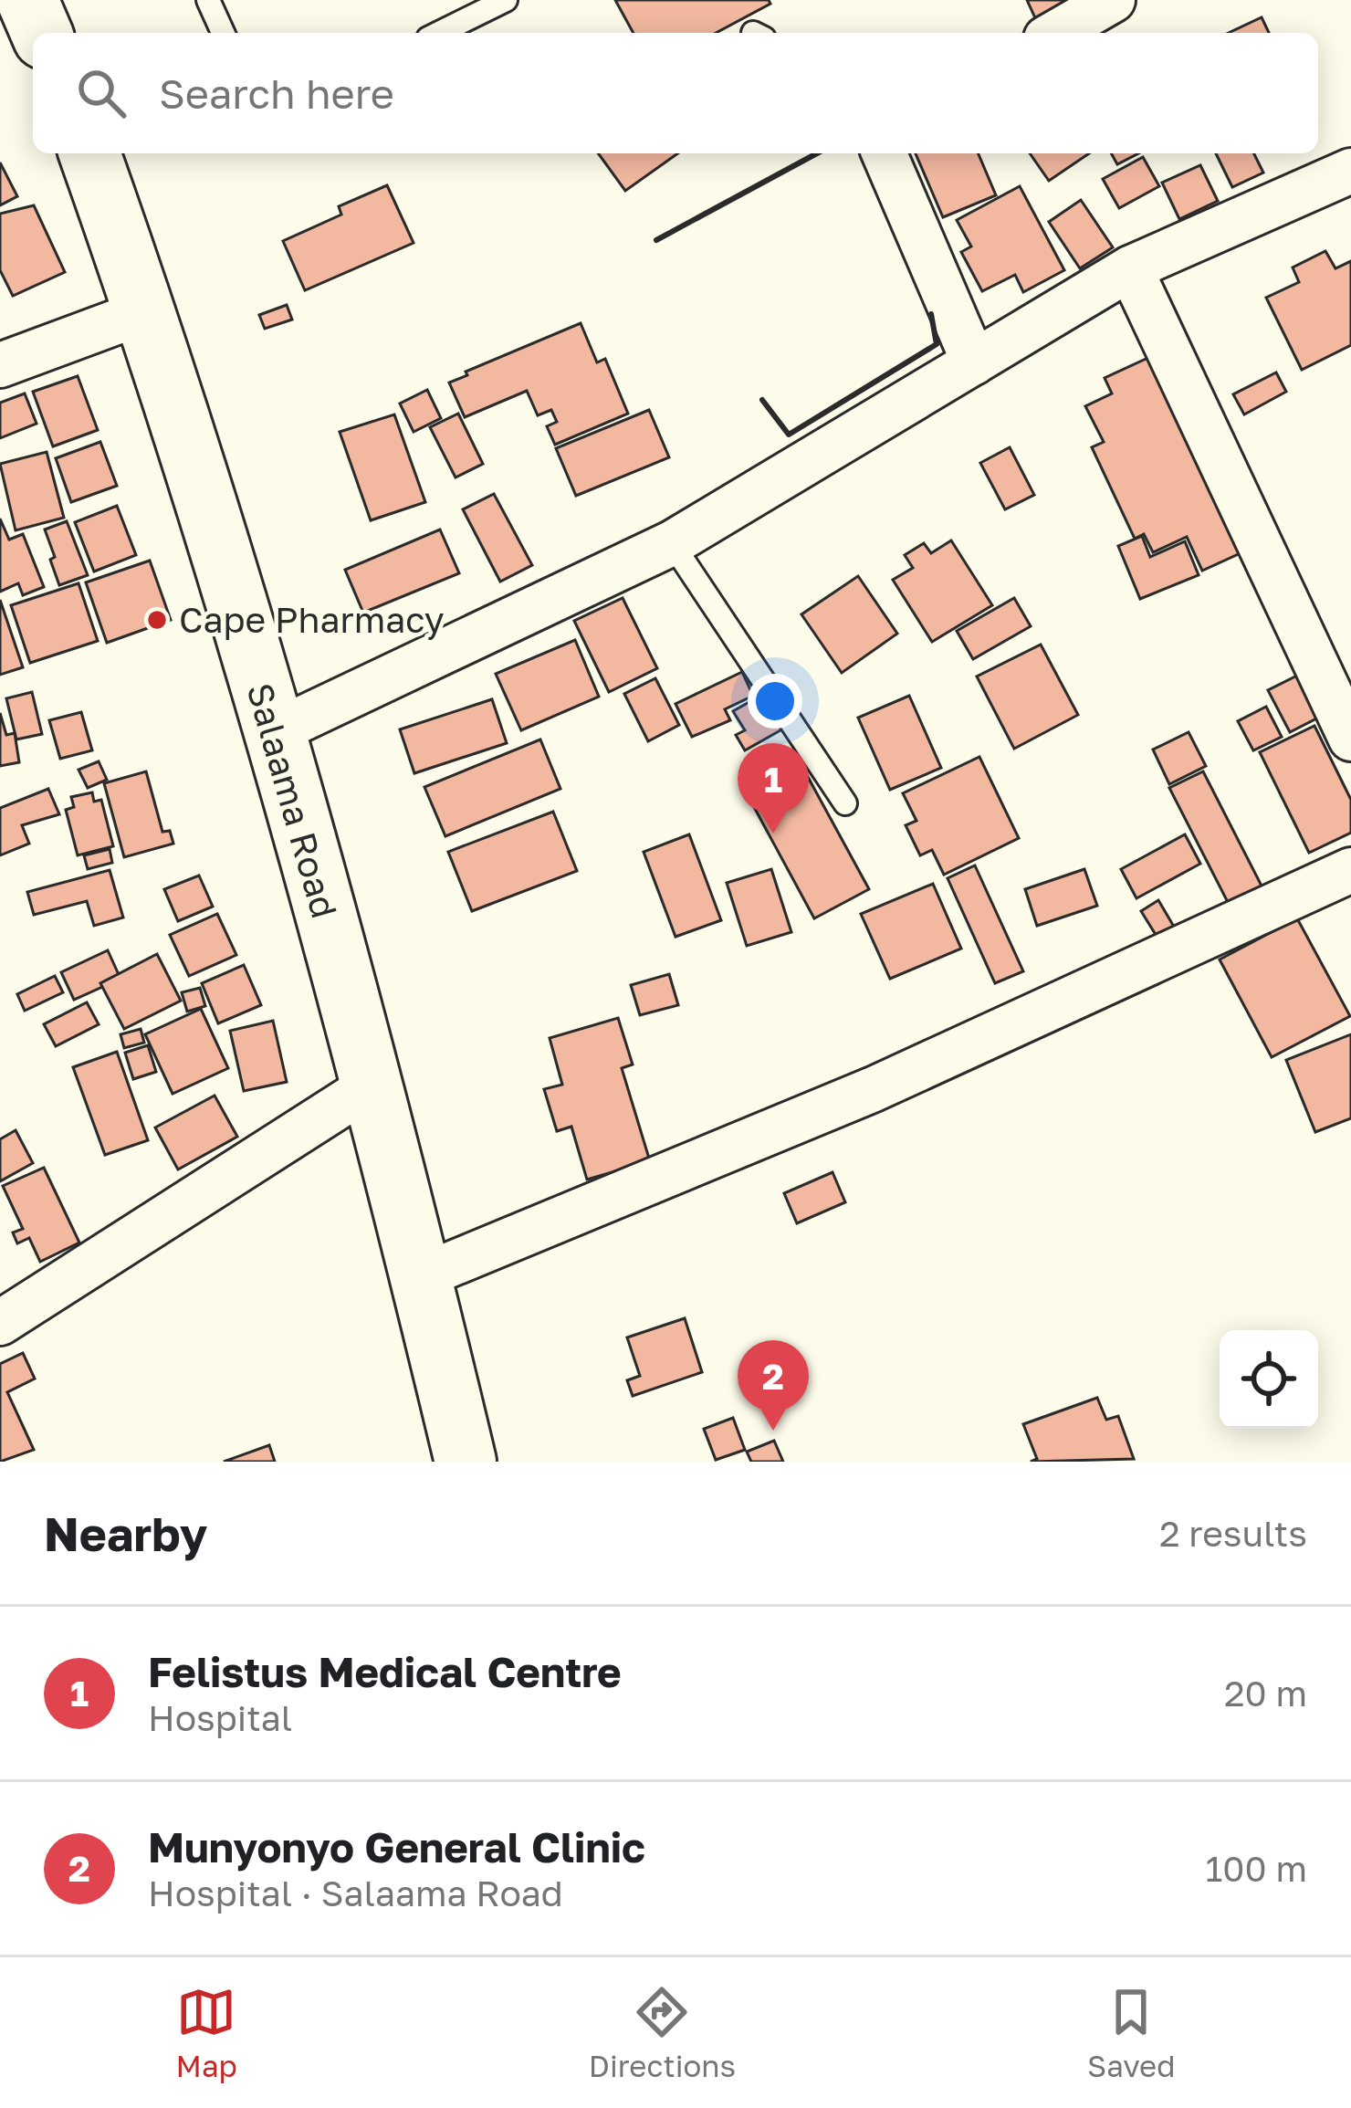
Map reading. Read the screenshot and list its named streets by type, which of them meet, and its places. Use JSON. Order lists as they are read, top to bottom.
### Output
{
  "streets": {
    "main road": ["Salaama Road"]
  },
  "places": ["Cape Pharmacy"],
  "page": {
    "search": "Search here",
    "pins": ["1", "2"],
    "heading": ["Nearby", "2 results"],
    "list": [
      {
        "mark": "1",
        "name": "Felistus Medical Centre",
        "note": "Hospital",
        "value": "20 m"
      },
      {
        "mark": "2",
        "name": "Munyonyo General Clinic",
        "note": "Hospital · Salaama Road",
        "value": "100 m"
      }
    ],
    "nav": ["Map", "Directions", "Saved"]
  }
}
